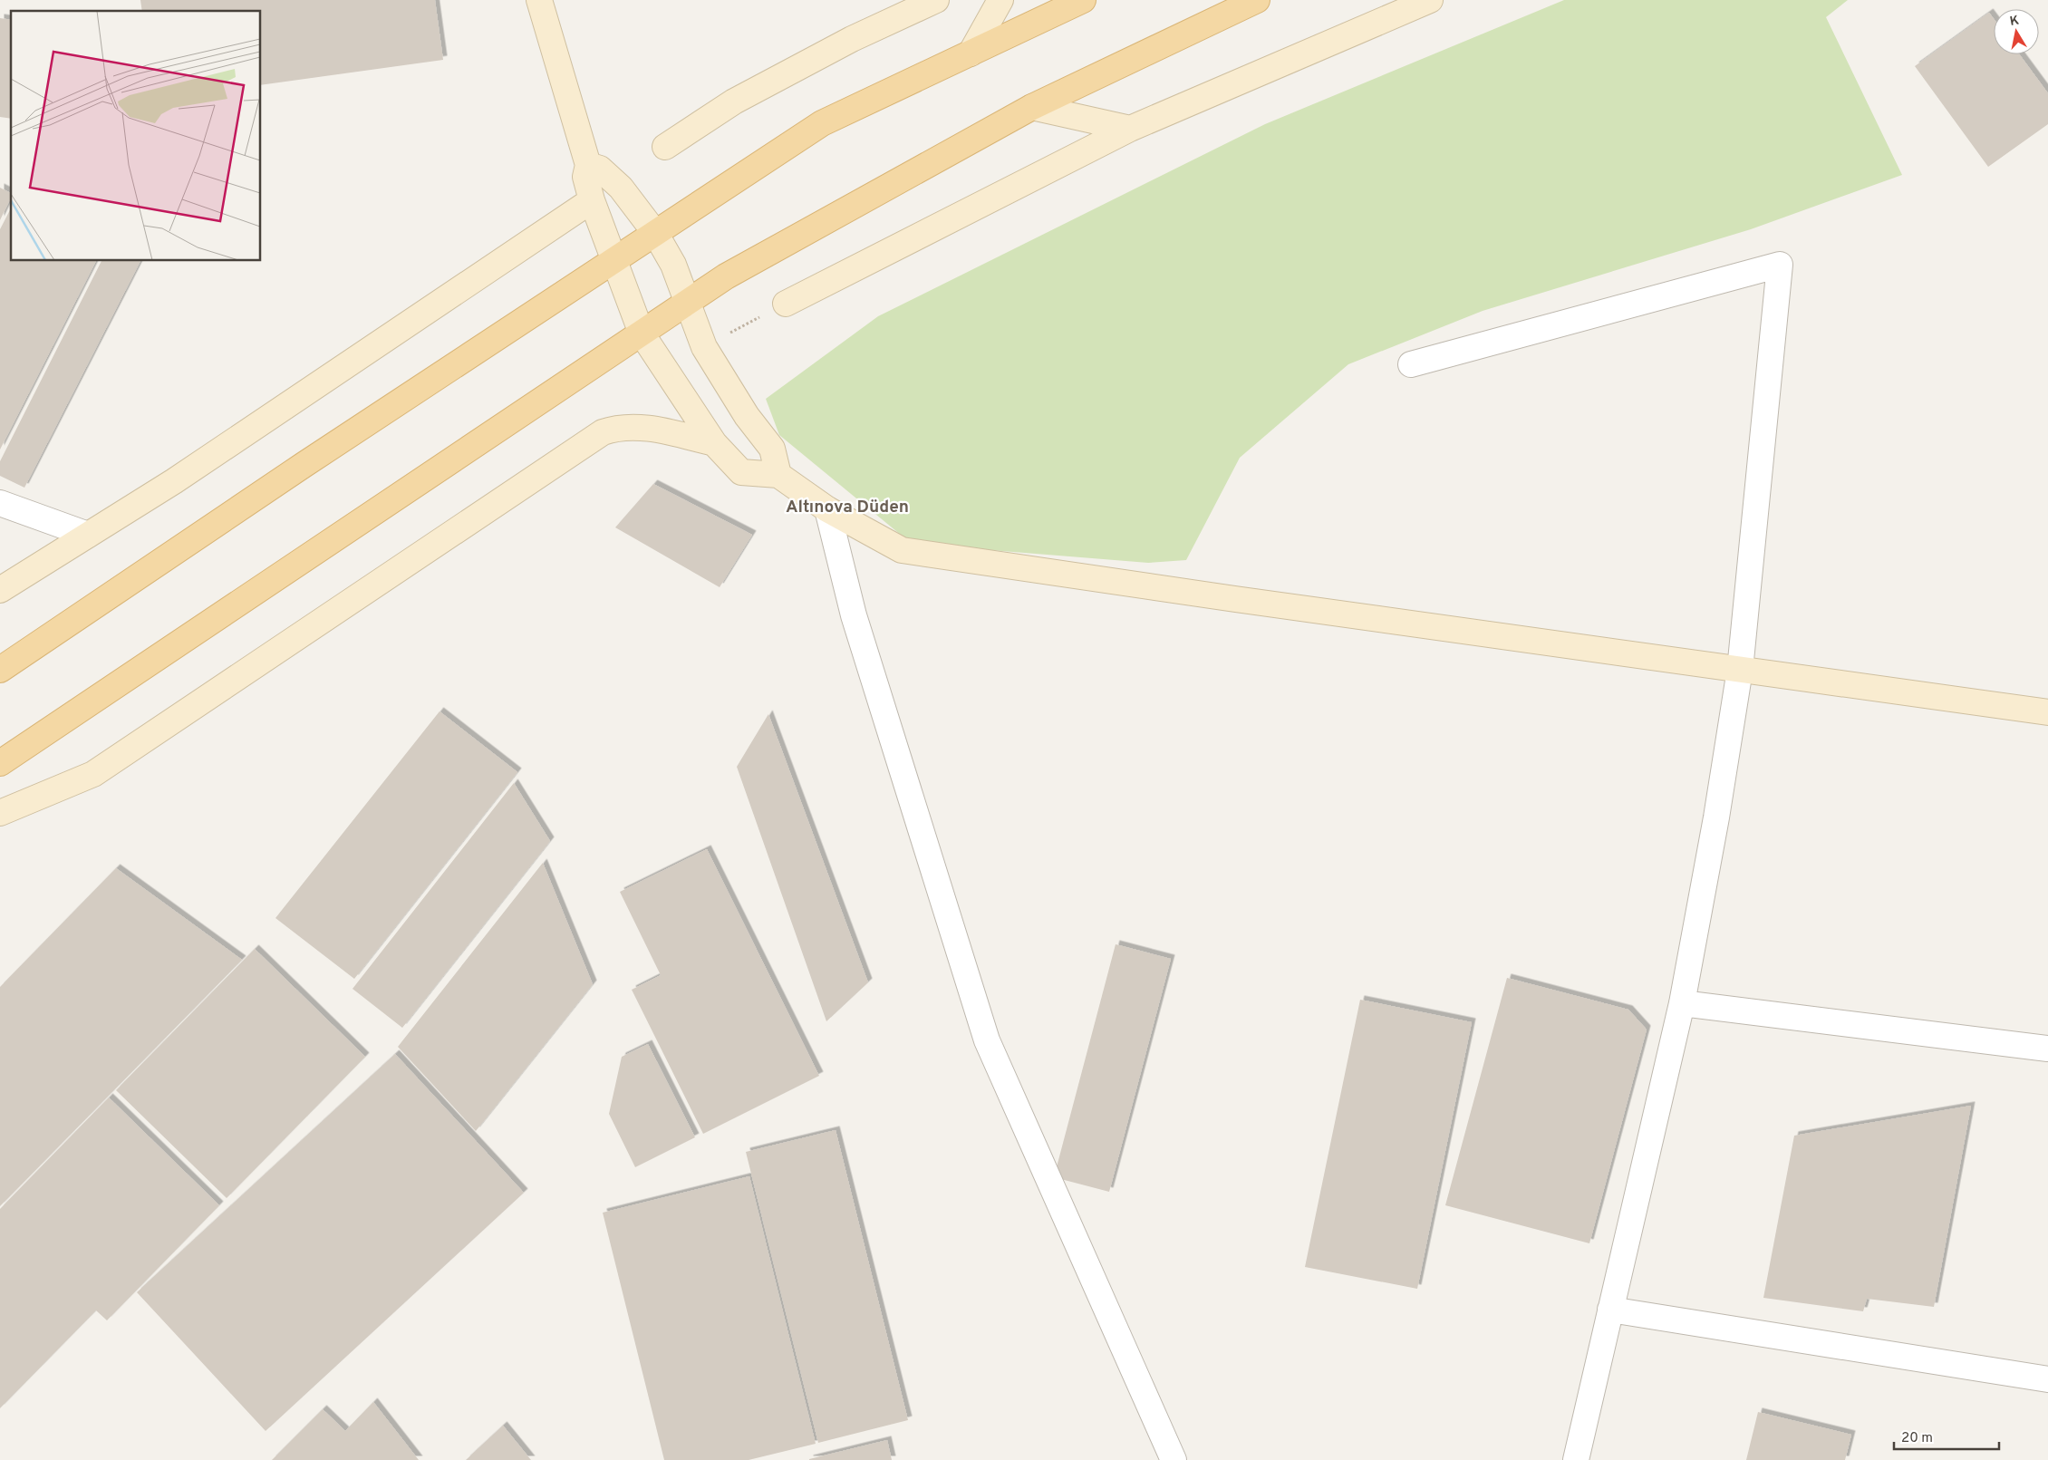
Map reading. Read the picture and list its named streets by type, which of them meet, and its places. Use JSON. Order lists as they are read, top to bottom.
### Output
{
  "districts": ["Altınova Düden"],
  "scale_bar": "20 m",
  "north": "top"
}
